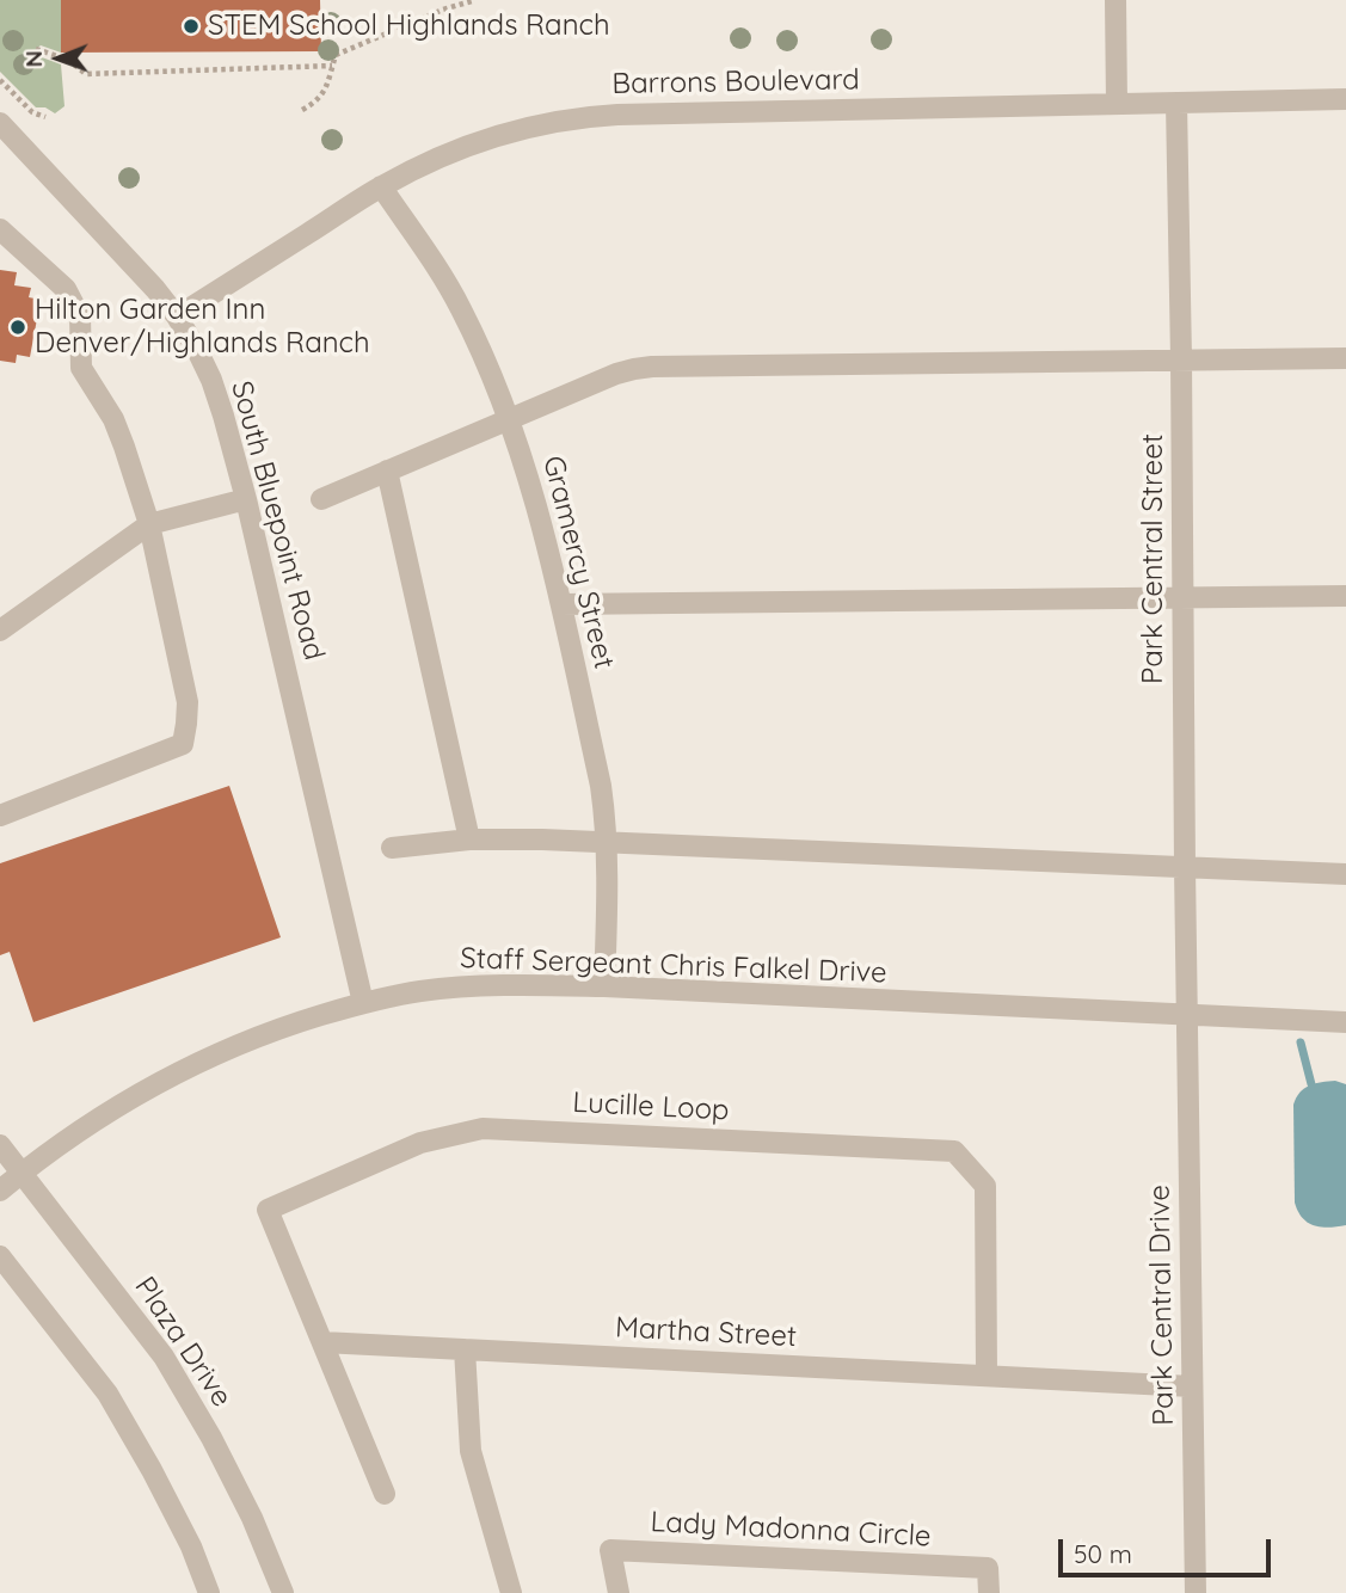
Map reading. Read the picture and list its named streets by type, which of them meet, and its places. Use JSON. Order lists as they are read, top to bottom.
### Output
{
  "streets": {
    "street": [
      "Barrons Boulevard",
      "South Bluepoint Road",
      "Park Central Street",
      "Gramercy Street",
      "Staff Sergeant Chris Falkel Drive",
      "Lucille Loop",
      "Park Central Drive",
      "Martha Street",
      "Plaza Drive",
      "Lady Madonna Circle"
    ]
  },
  "crossings": [
    ["Barrons Boulevard", "South Bluepoint Road"],
    ["Barrons Boulevard", "Park Central Street"],
    ["Barrons Boulevard", "Gramercy Street"],
    ["South Bluepoint Road", "Staff Sergeant Chris Falkel Drive"],
    ["Park Central Street", "Staff Sergeant Chris Falkel Drive"],
    ["Park Central Street", "Park Central Drive"],
    ["Gramercy Street", "Staff Sergeant Chris Falkel Drive"],
    ["Staff Sergeant Chris Falkel Drive", "Park Central Drive"],
    ["Staff Sergeant Chris Falkel Drive", "Plaza Drive"],
    ["Lucille Loop", "Martha Street"],
    ["Park Central Drive", "Martha Street"]
  ],
  "places": ["STEM School Highlands Ranch", "Hilton Garden Inn Denver/Highlands Ranch"],
  "scale_bar": "50 m",
  "north": "left"
}
